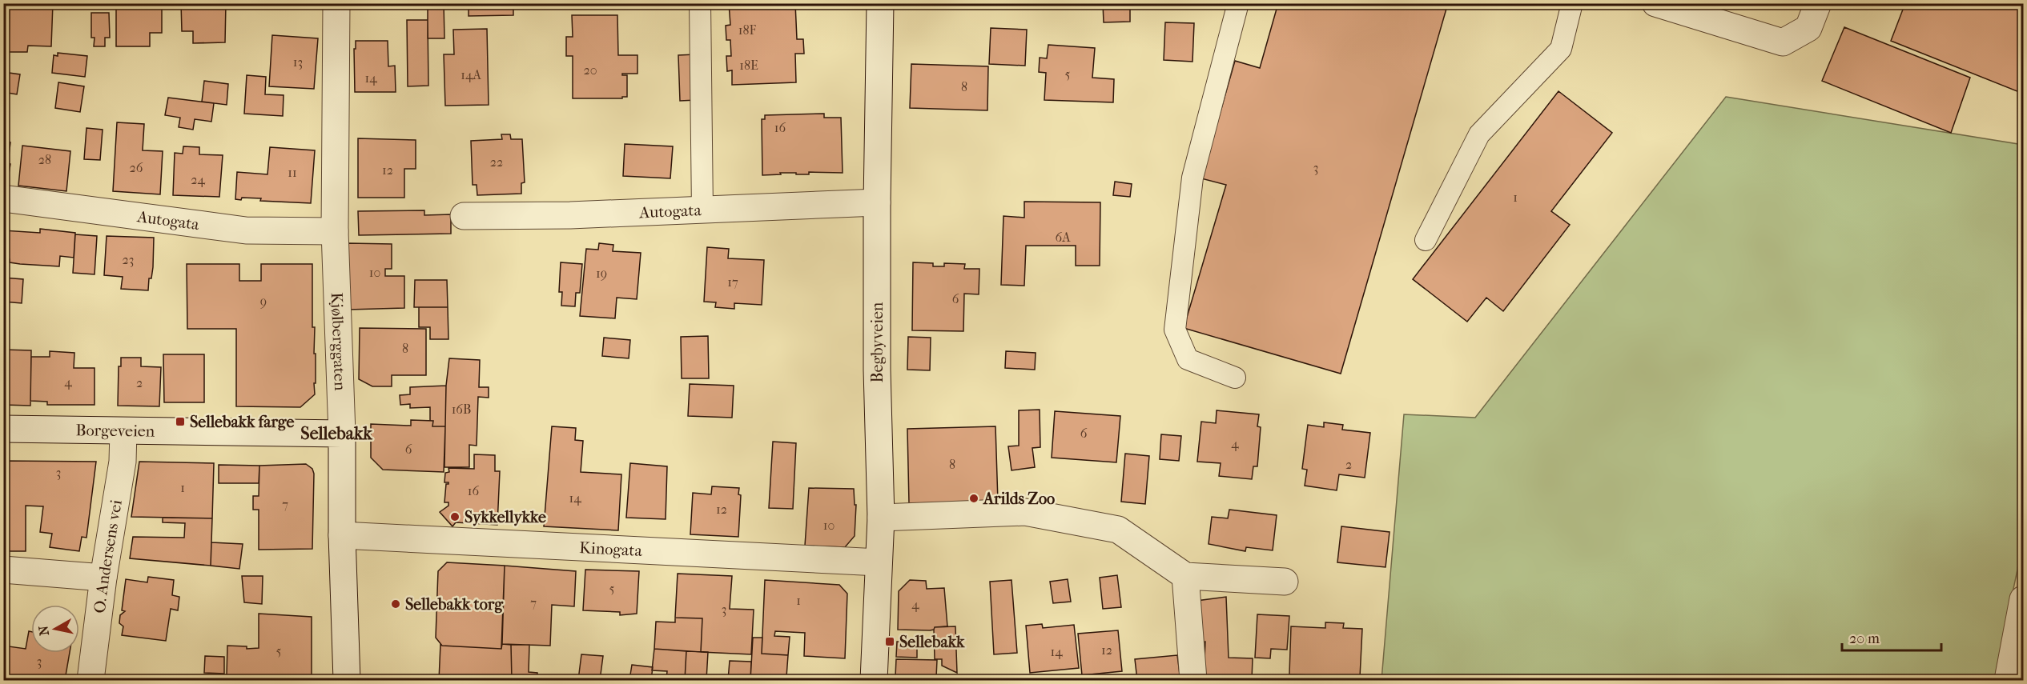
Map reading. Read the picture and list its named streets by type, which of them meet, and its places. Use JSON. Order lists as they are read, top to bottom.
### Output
{
  "streets": {
    "street": [
      "Autogata",
      "Kjølberggaten",
      "Begbyveien",
      "Borgeveien",
      "Kinogata",
      "O. Andersens vei"
    ]
  },
  "crossings": [
    ["Autogata", "Kjølberggaten"],
    ["Autogata", "Begbyveien"],
    ["Kjølberggaten", "Borgeveien"],
    ["Kjølberggaten", "Kinogata"],
    ["Begbyveien", "Kinogata"],
    ["Borgeveien", "O. Andersens vei"]
  ],
  "districts": ["Sellebakk"],
  "places": {
    "transit": ["Sellebakk farge", "Sellebakk"],
    "other": ["Arilds Zoo", "Sykkellykke", "Sellebakk torg"]
  },
  "house_numbers": [
    "18F",
    "13",
    "18E",
    "20",
    "5",
    "14A",
    "14",
    "8",
    "16",
    "28",
    "22",
    "26",
    "3",
    "12",
    "11",
    "24",
    "1",
    "6A",
    "23",
    "10",
    "19",
    "17",
    "6",
    "9",
    "8",
    "4",
    "2",
    "16B",
    "6",
    "4",
    "6",
    "8",
    "2",
    "3",
    "1",
    "16",
    "14",
    "7",
    "12",
    "10",
    "5",
    "1",
    "7",
    "4",
    "3",
    "12",
    "5",
    "14",
    "3"
  ],
  "scale_bar": "20 m",
  "north": "left"
}
